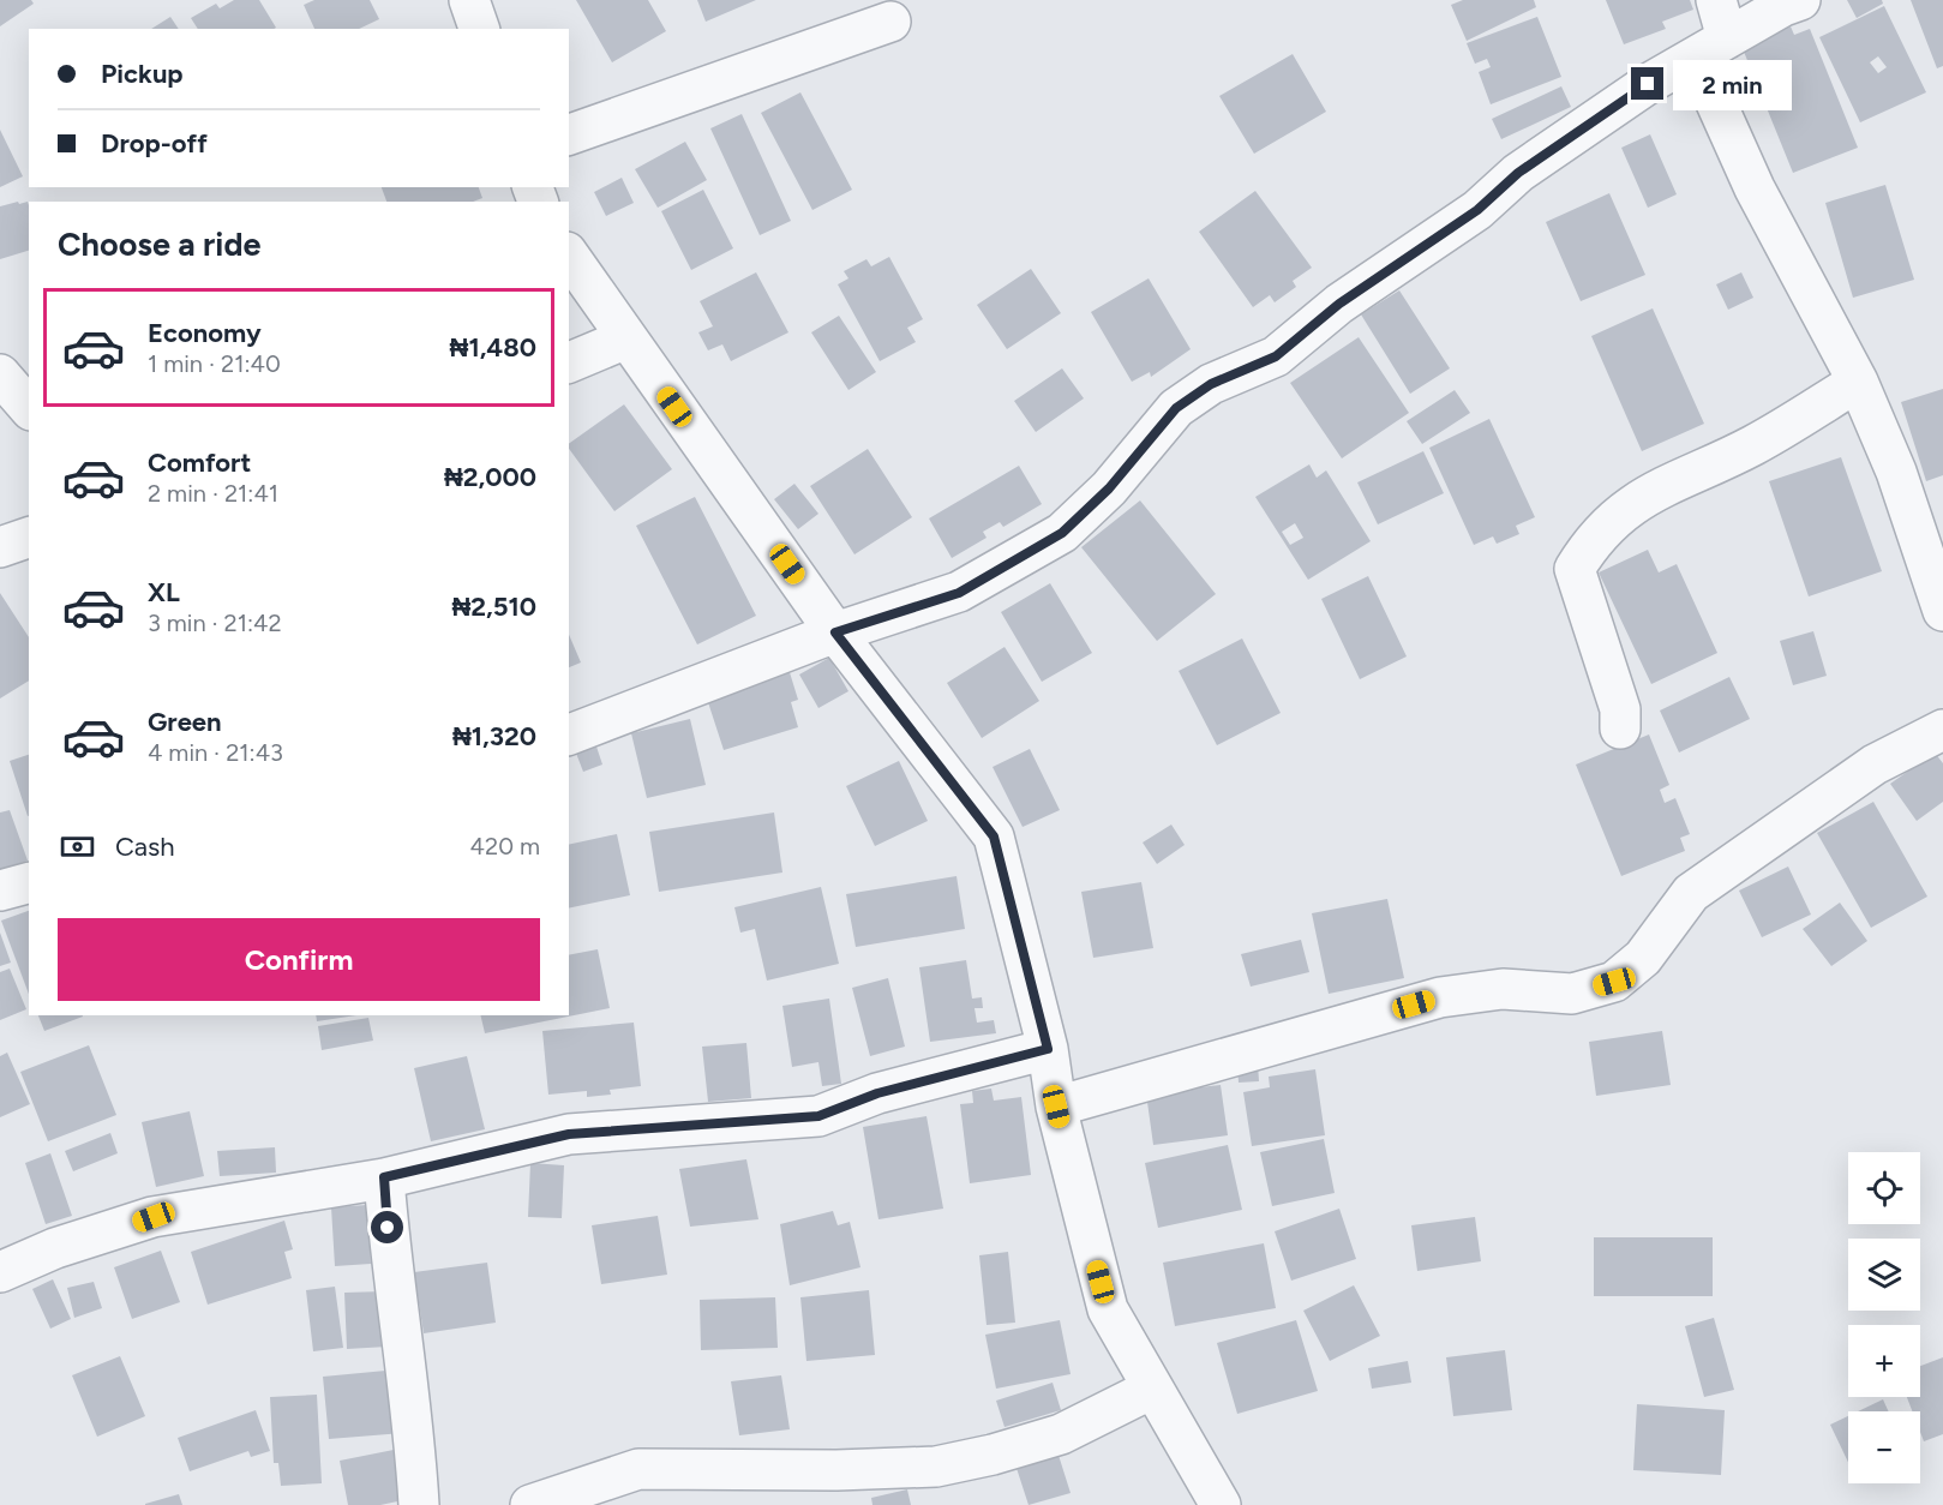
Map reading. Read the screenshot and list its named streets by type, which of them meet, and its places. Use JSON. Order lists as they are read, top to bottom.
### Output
{
  "page": {
    "banner": ["Pickup", "Drop-off"],
    "bubble": "2 min",
    "heading": "Choose a ride",
    "list": [
      {
        "name": "Economy",
        "note": "1 min · 21:40",
        "value": "₦1,480"
      },
      {
        "name": "Comfort",
        "note": "2 min · 21:41",
        "value": "₦2,000"
      },
      {
        "name": "XL",
        "note": "3 min · 21:42",
        "value": "₦2,510"
      },
      {
        "name": "Green",
        "note": "4 min · 21:43",
        "value": "₦1,320"
      }
    ],
    "pay": ["Cash", "420 m"],
    "buttons": "Confirm",
    "map_buttons": ["+", "−"]
  }
}
